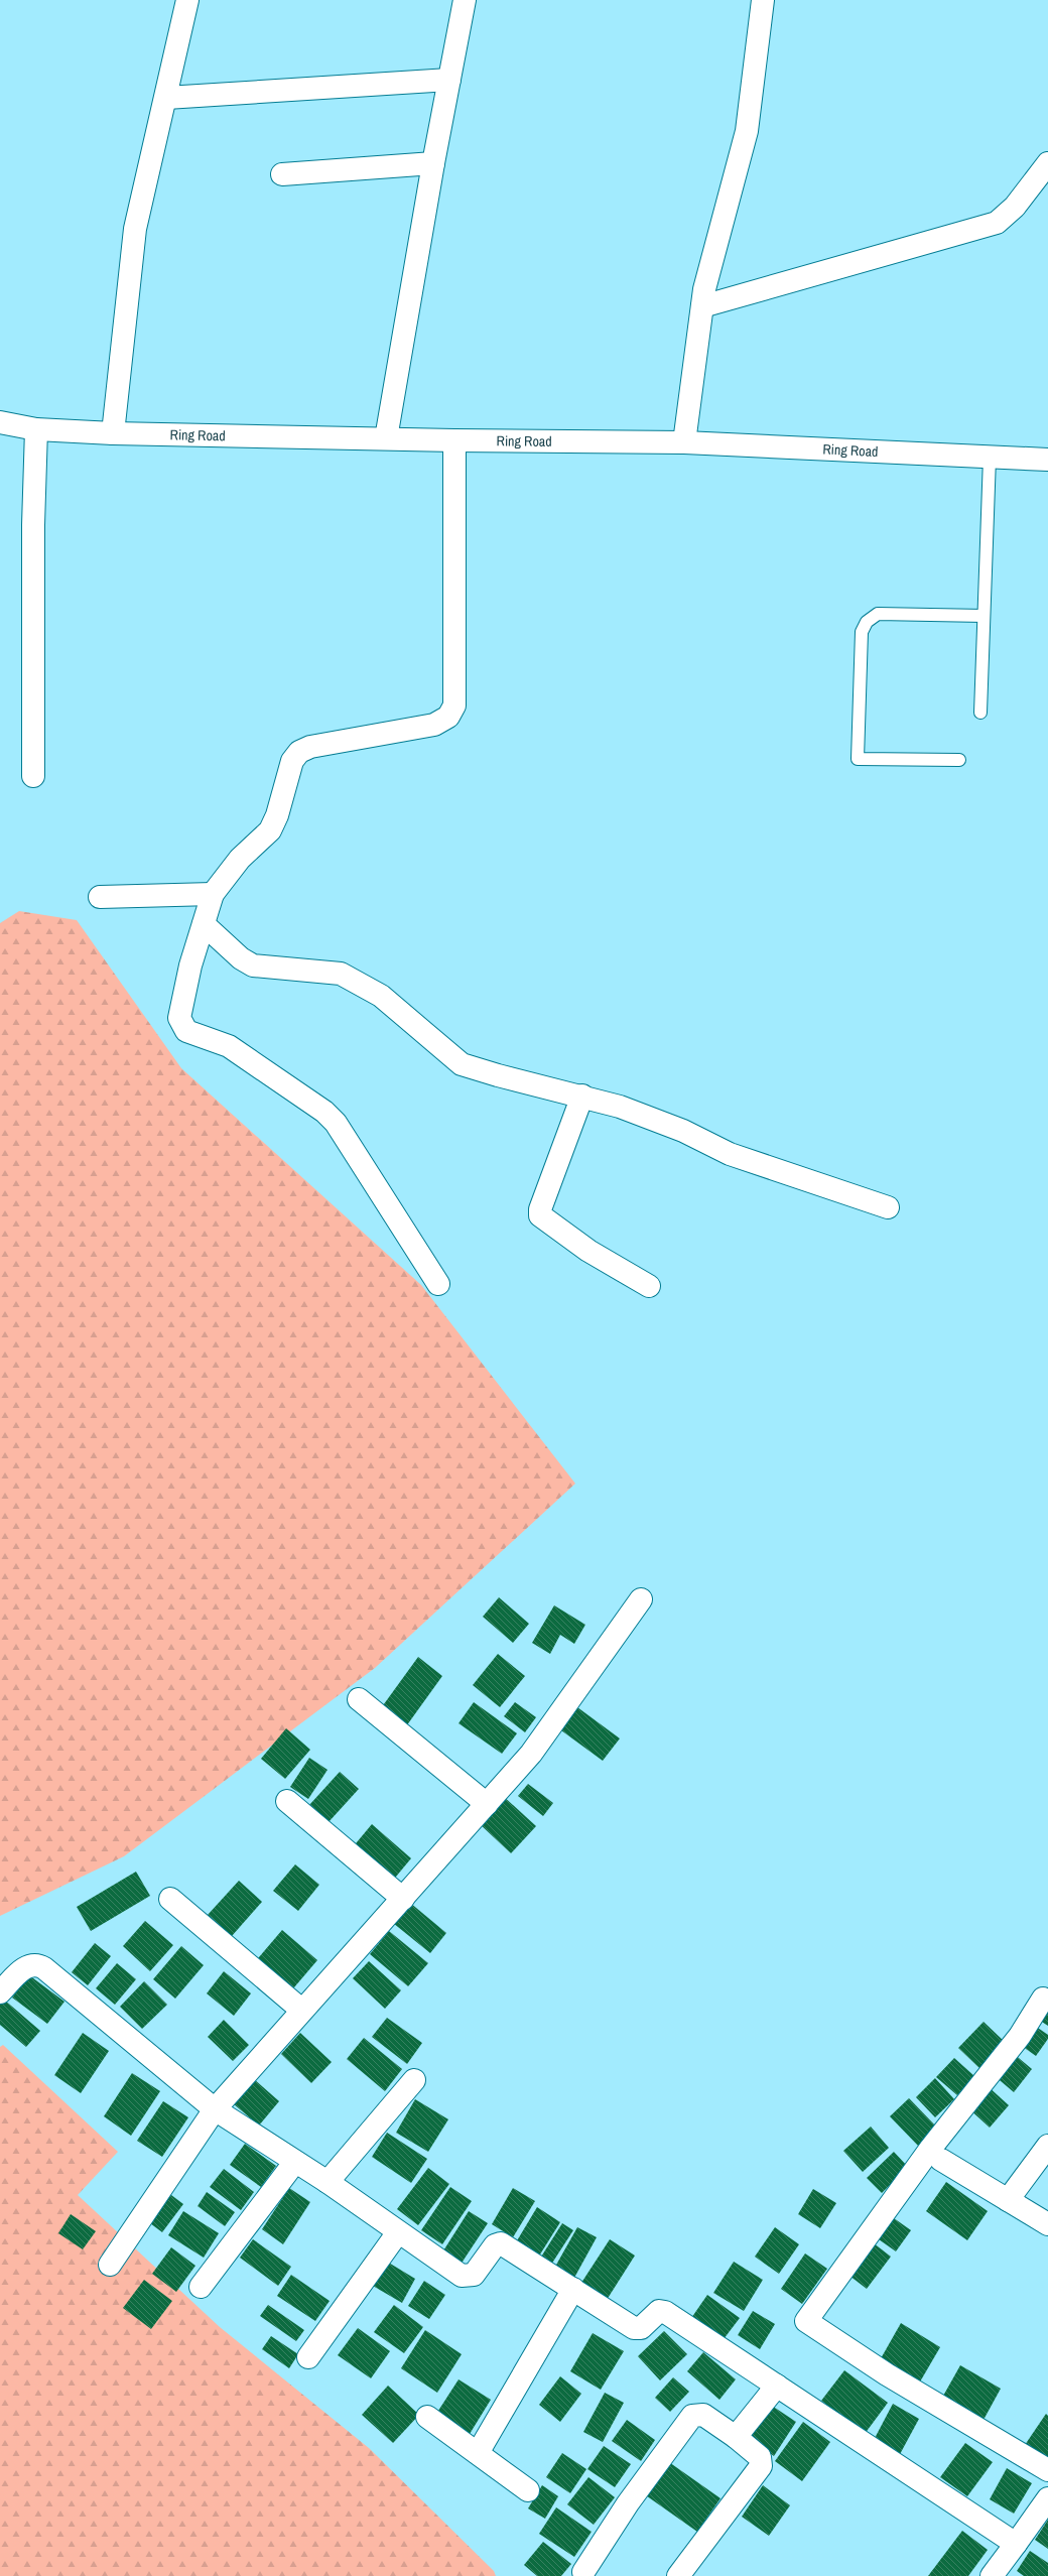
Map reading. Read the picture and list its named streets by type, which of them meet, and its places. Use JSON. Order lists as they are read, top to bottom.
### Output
{
  "streets": {
    "street": ["Ring Road"]
  }
}
